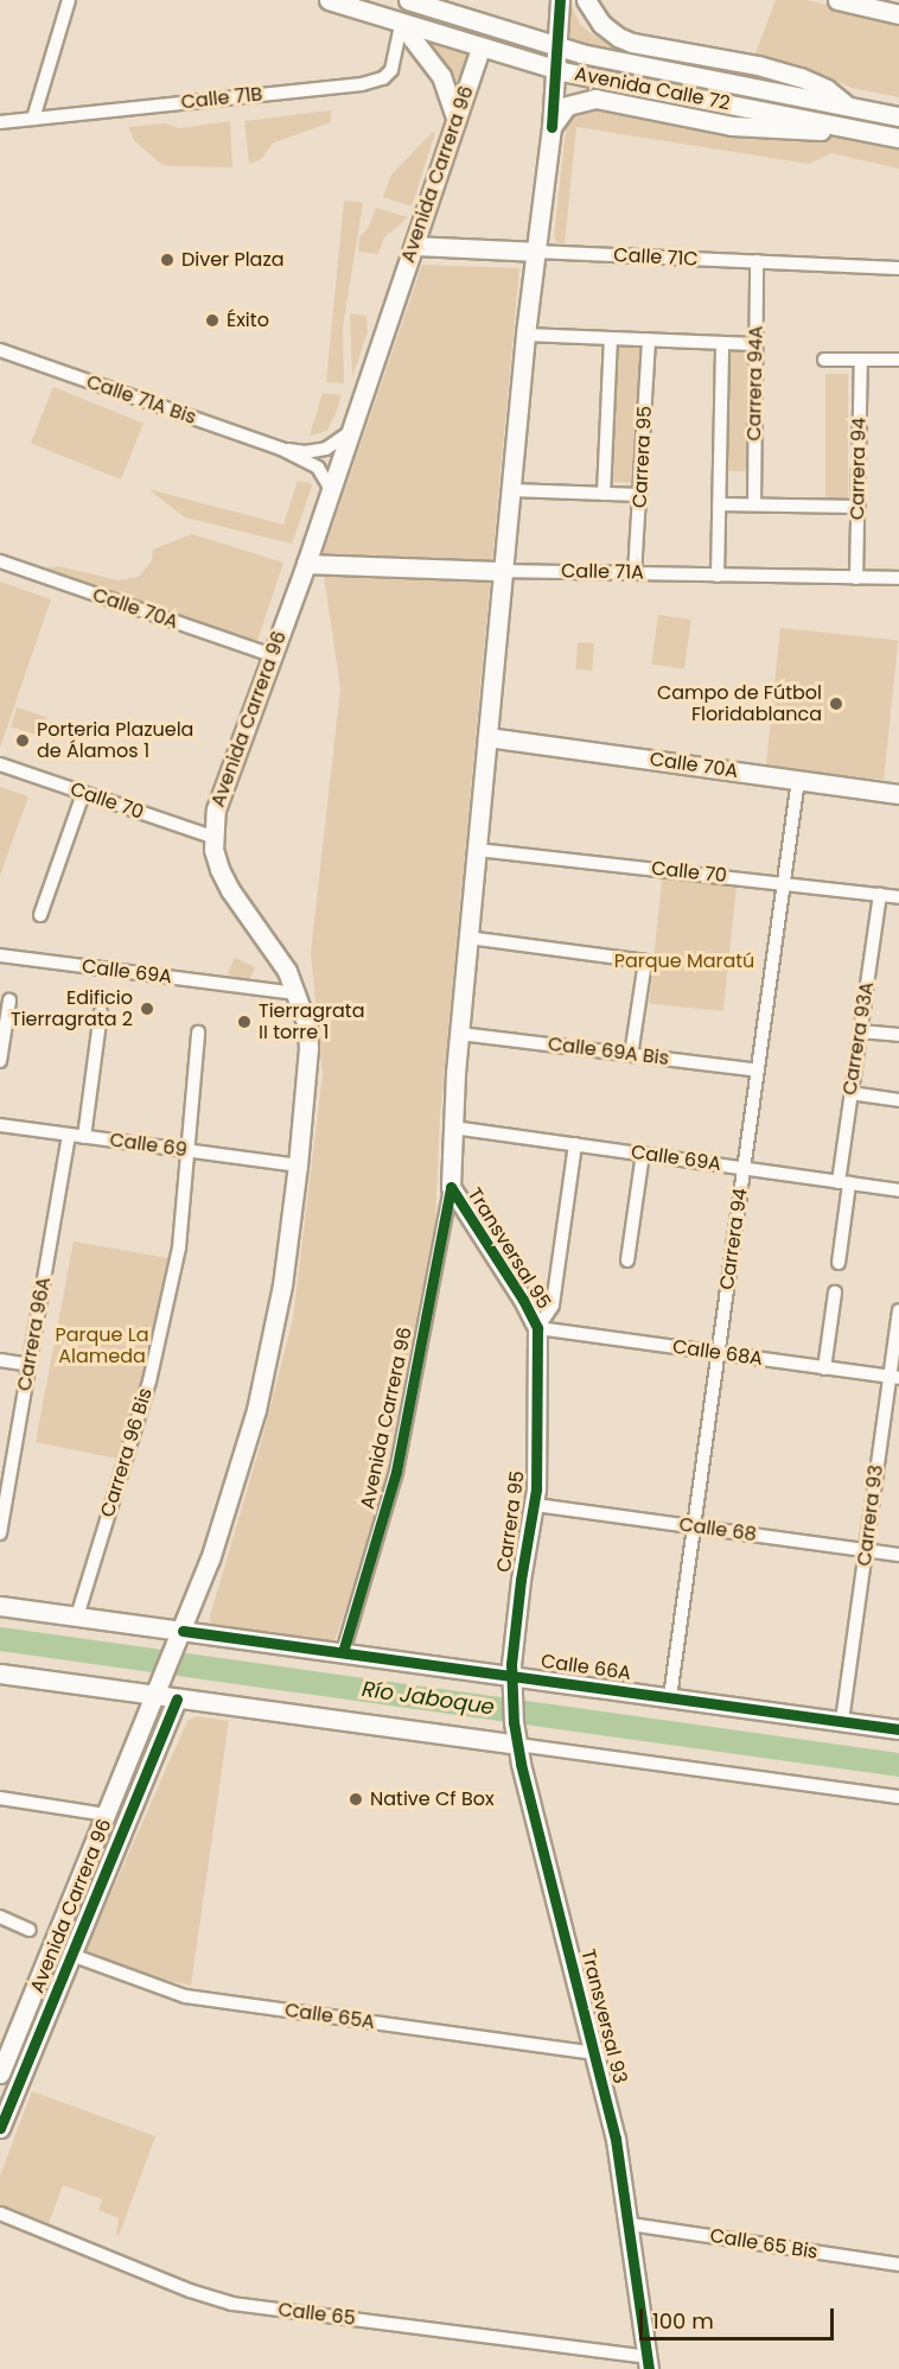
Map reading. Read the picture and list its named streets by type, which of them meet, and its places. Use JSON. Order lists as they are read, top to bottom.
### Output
{
  "streets": {
    "main road": [
      "Avenida Calle 72",
      "Avenida Carrera 96",
      "Calle 71C",
      "Carrera 95",
      "Calle 71A",
      "Calle 70A",
      "Transversal 95",
      "Calle 66A",
      "Transversal 93"
    ],
    "street": [
      "Calle 71B",
      "Carrera 94A",
      "Calle 71A Bis",
      "Carrera 94",
      "Calle 70",
      "Calle 69A",
      "Carrera 93A",
      "Calle 69A Bis",
      "Calle 69",
      "Carrera 96A",
      "Calle 68A",
      "Carrera 96 Bis",
      "Carrera 93",
      "Calle 68",
      "Calle 65A",
      "Calle 65 Bis",
      "Calle 65"
    ]
  },
  "crossings": [
    ["Avenida Calle 72", "Calle 71B"],
    ["Avenida Calle 72", "Avenida Carrera 96"],
    ["Avenida Carrera 96", "Calle 71C"],
    ["Avenida Carrera 96", "Calle 71A Bis"],
    ["Avenida Carrera 96", "Calle 71A"],
    ["Avenida Carrera 96", "Calle 70A"],
    ["Avenida Carrera 96", "Calle 70"],
    ["Avenida Carrera 96", "Calle 69A"],
    ["Avenida Carrera 96", "Calle 69A Bis"],
    ["Avenida Carrera 96", "Calle 69"],
    ["Avenida Carrera 96", "Transversal 95"],
    ["Avenida Carrera 96", "Calle 66A"],
    ["Avenida Carrera 96", "Calle 65A"],
    ["Calle 71C", "Carrera 94A"],
    ["Carrera 94A", "Calle 71A"],
    ["Carrera 95", "Calle 71A"],
    ["Carrera 95", "Calle 69A"],
    ["Carrera 95", "Transversal 95"],
    ["Carrera 95", "Calle 68A"],
    ["Carrera 95", "Calle 68"],
    ["Carrera 95", "Calle 66A"],
    ["Carrera 95", "Transversal 93"],
    ["Carrera 94", "Calle 71A"],
    ["Carrera 94", "Calle 70A"],
    ["Carrera 94", "Calle 70"],
    ["Carrera 94", "Calle 69A"],
    ["Carrera 94", "Calle 69A Bis"],
    ["Carrera 94", "Calle 68A"],
    ["Carrera 94", "Calle 68"],
    ["Carrera 94", "Calle 66A"],
    ["Calle 70", "Carrera 93A"],
    ["Calle 69A", "Carrera 93A"],
    ["Calle 69", "Carrera 96A"],
    ["Calle 69", "Carrera 96 Bis"],
    ["Transversal 95", "Calle 68A"],
    ["Calle 68A", "Carrera 93"],
    ["Carrera 96 Bis", "Calle 66A"],
    ["Carrera 93", "Calle 68"],
    ["Carrera 93", "Calle 66A"],
    ["Calle 66A", "Transversal 93"],
    ["Calle 65A", "Transversal 93"],
    ["Transversal 93", "Calle 65 Bis"],
    ["Transversal 93", "Calle 65"]
  ],
  "water": ["Río Jaboque"],
  "parks": ["Parque Maratú", "Parque La Alameda"],
  "places": [
    "Diver Plaza",
    "Éxito",
    "Campo de Fútbol Floridablanca",
    "Porteria Plazuela de Álamos 1",
    "Edificio Tierragrata 2",
    "Tierragrata II torre 1",
    "Native Cf Box"
  ],
  "scale_bar": "100 m"
}
